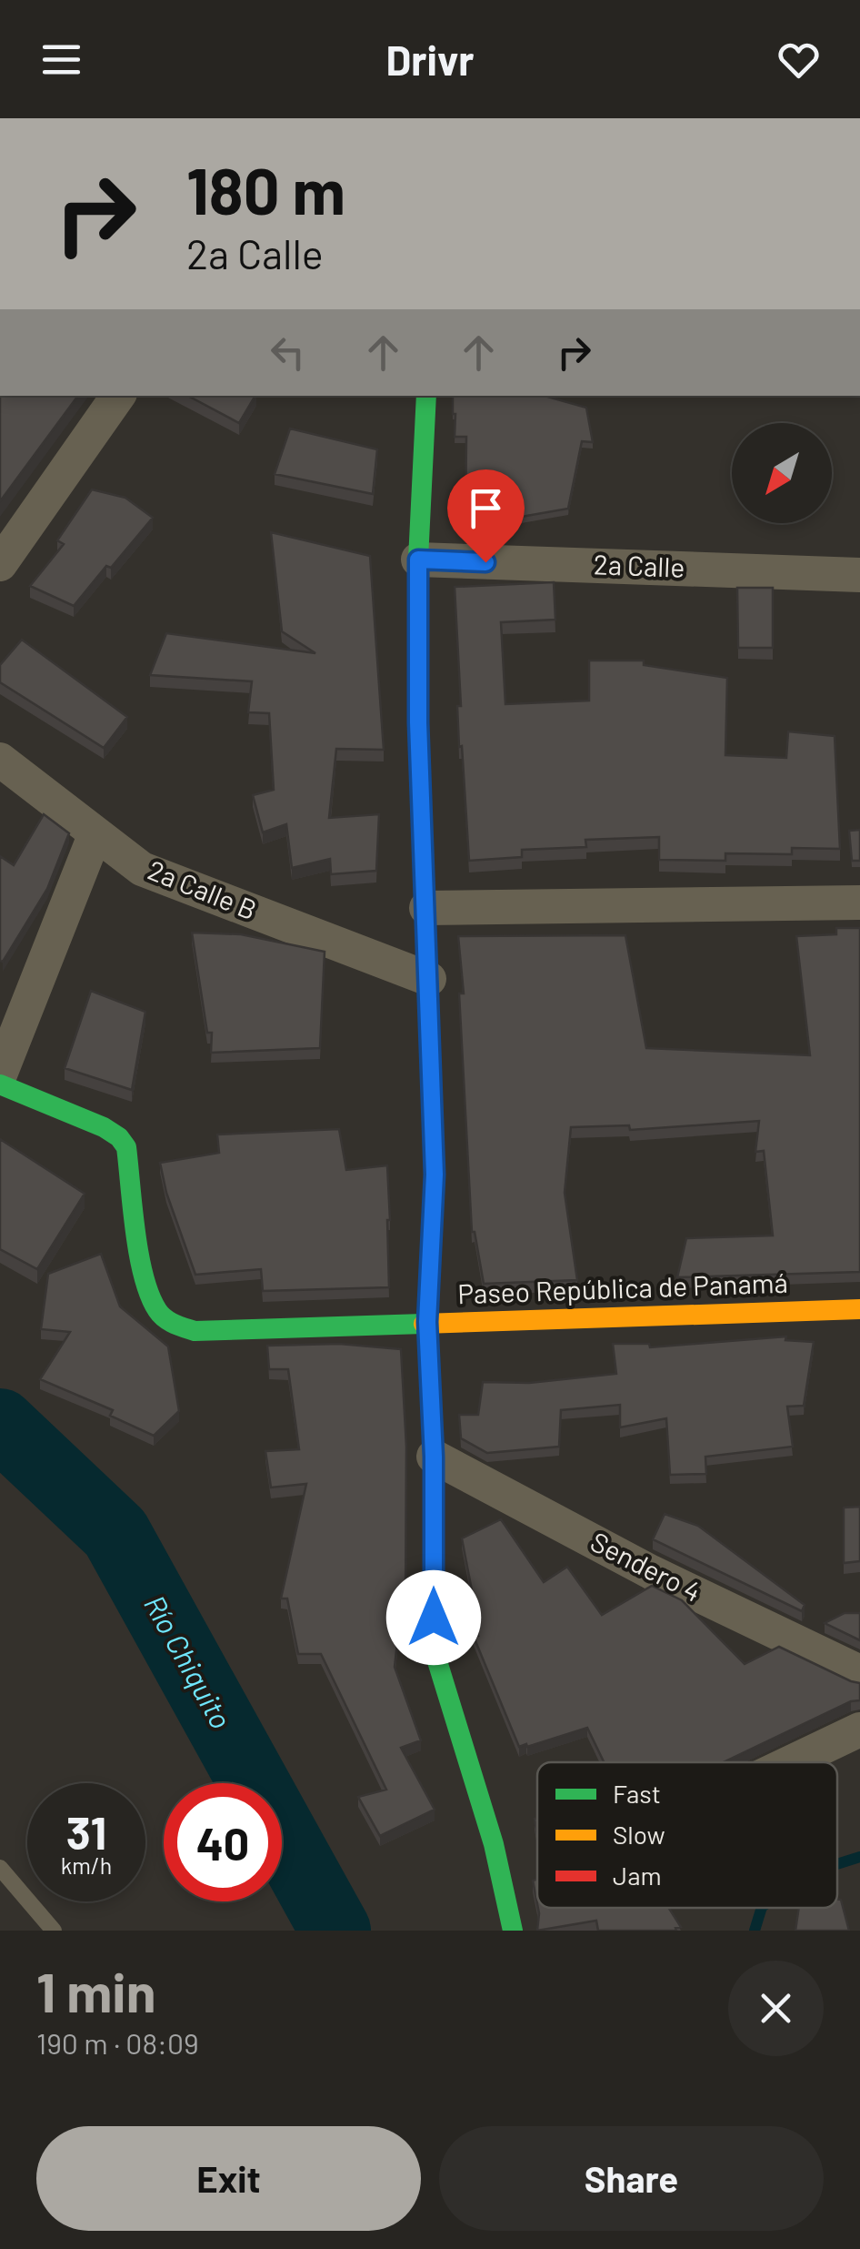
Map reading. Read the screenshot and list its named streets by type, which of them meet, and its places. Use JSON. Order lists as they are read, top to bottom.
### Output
{
  "streets": {
    "street": [
      "2a Calle",
      "2a Calle B",
      "Paseo República de Panamá",
      "Sendero 4"
    ]
  },
  "water": ["Río Chiquito"],
  "legend": ["Fast", "Slow", "Jam"],
  "north": "bottom left",
  "page": {
    "header": "Drivr",
    "turn": ["180 m", "2a Calle"],
    "speed": "31 km/h",
    "limit": "40",
    "heading": ["1 min", "190 m · 08:09"],
    "buttons": ["Exit", "Share"]
  }
}
